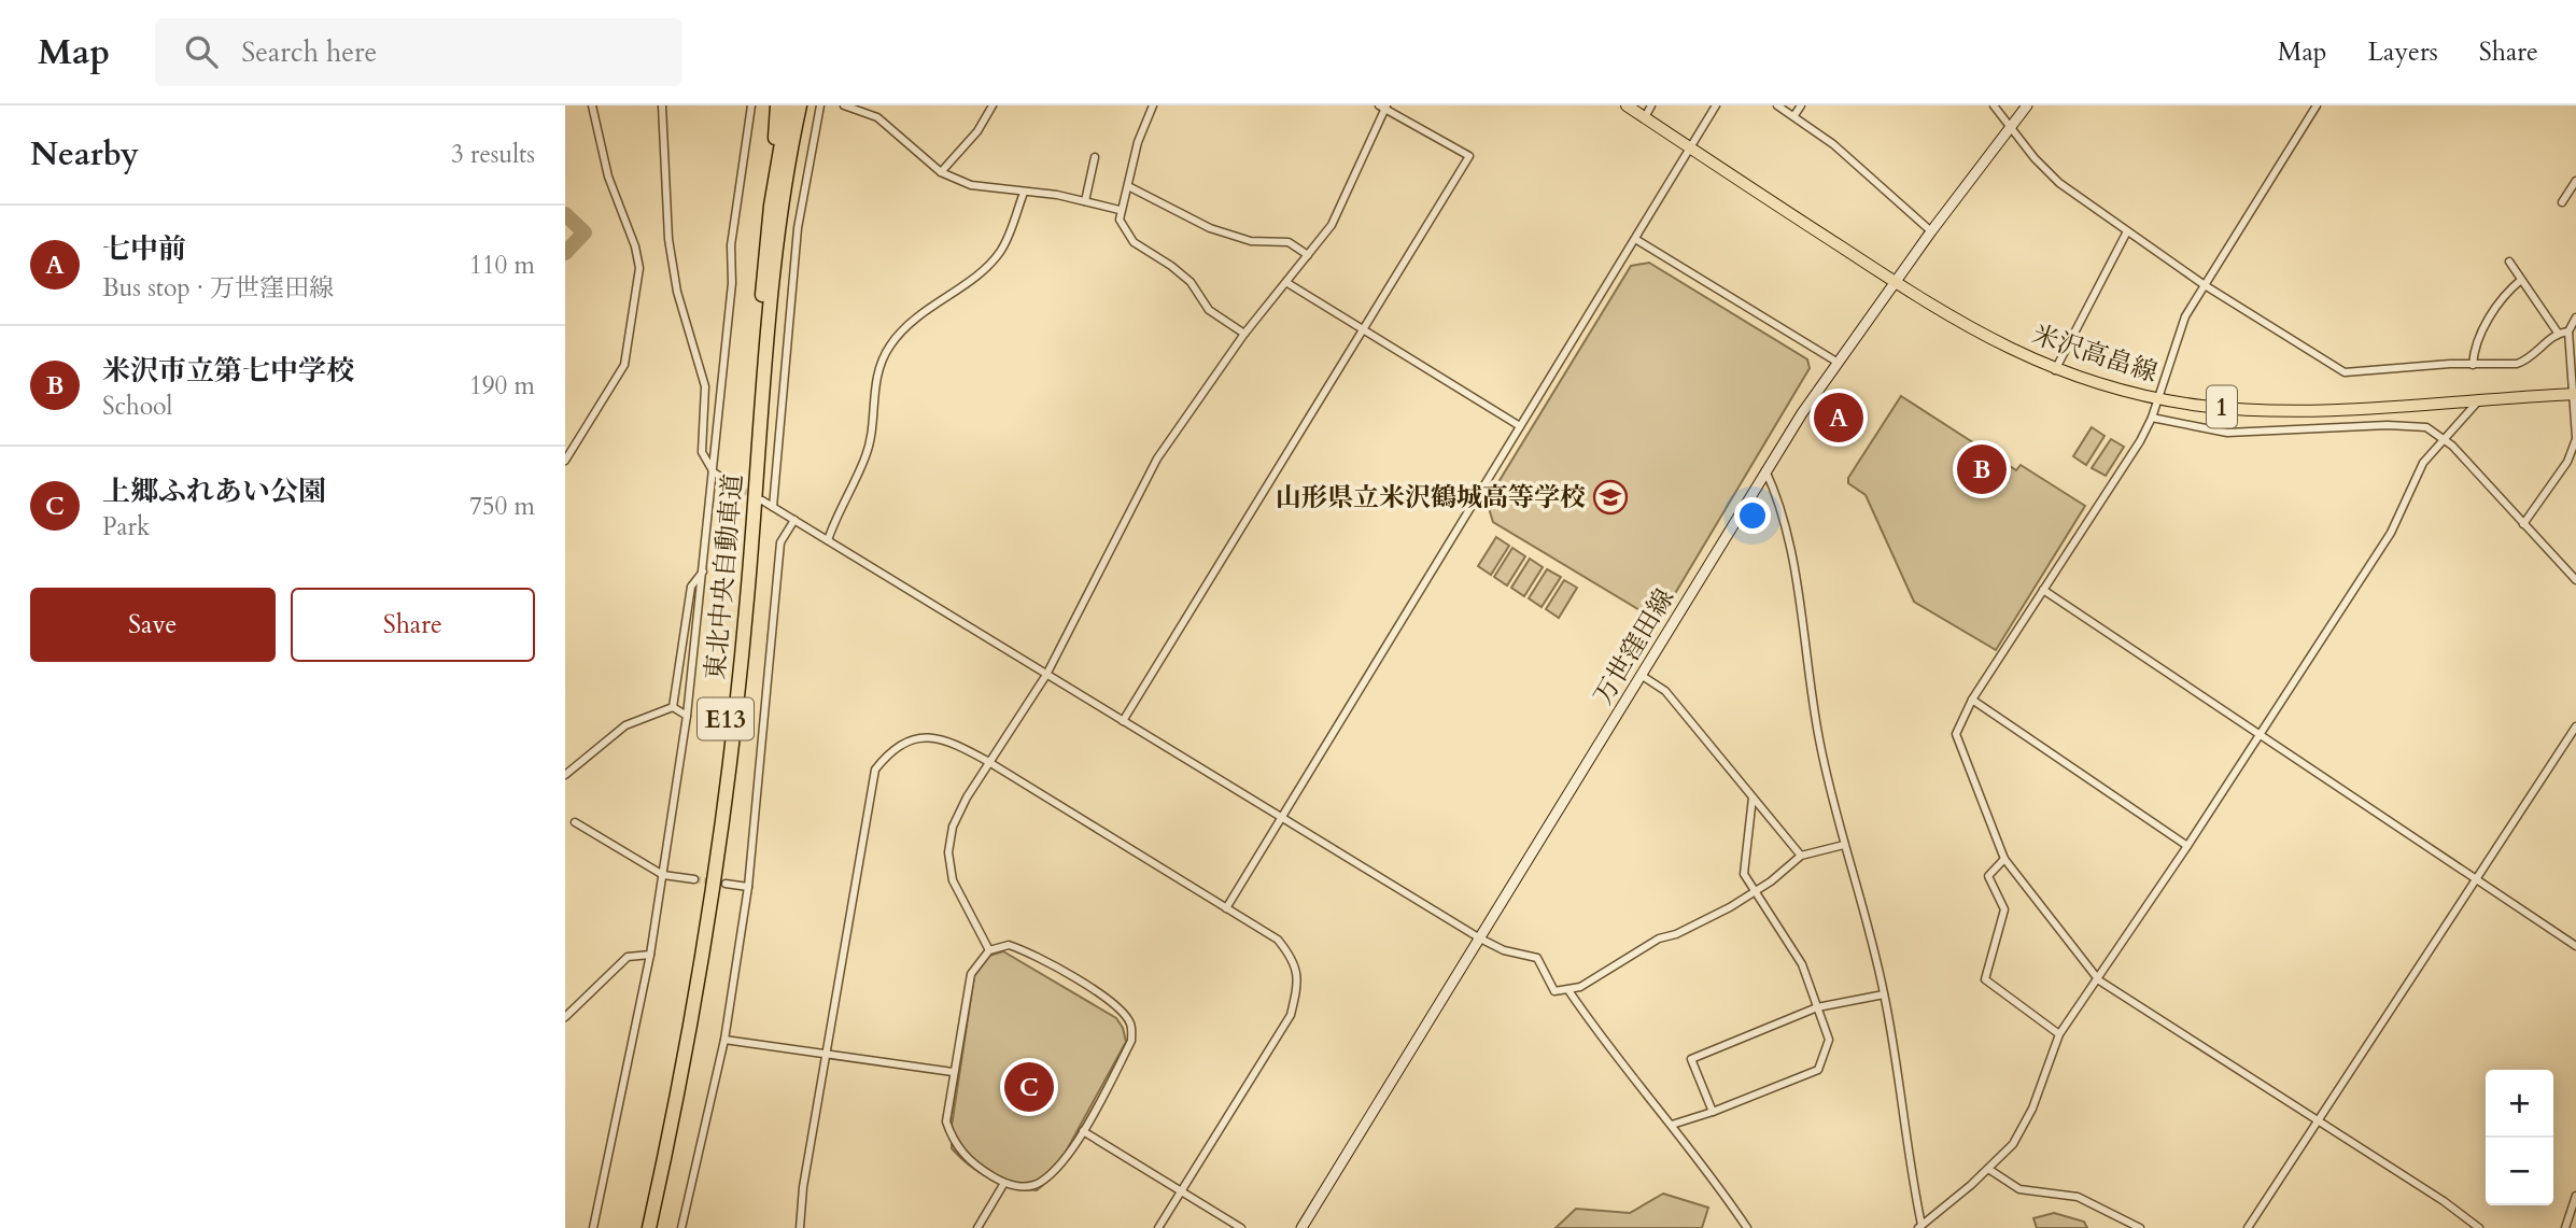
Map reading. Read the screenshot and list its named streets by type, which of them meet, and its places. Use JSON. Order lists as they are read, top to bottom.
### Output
{
  "streets": {
    "highway": ["東北中央自動車道", "E13"],
    "main road": ["米沢高畠線", "1", "万世窪田線"]
  },
  "crossings": [
    ["米沢高畠線", "万世窪田線"]
  ],
  "places": {
    "school or university": ["山形県立米沢鶴城高等学校"]
  },
  "page": {
    "header": "Map",
    "search": "Search here",
    "nav": ["Map", "Layers", "Share"],
    "heading": ["Nearby", "3 results"],
    "list": [
      {
        "mark": "A",
        "name": "七中前",
        "note": "Bus stop · 万世窪田線",
        "value": "110 m"
      },
      {
        "mark": "B",
        "name": "米沢市立第七中学校",
        "note": "School",
        "value": "190 m"
      },
      {
        "mark": "C",
        "name": "上郷ふれあい公園",
        "note": "Park",
        "value": "750 m"
      }
    ],
    "pins": ["A", "B", "C"],
    "buttons": ["Save", "Share"],
    "map_buttons": ["+", "−"]
  }
}
